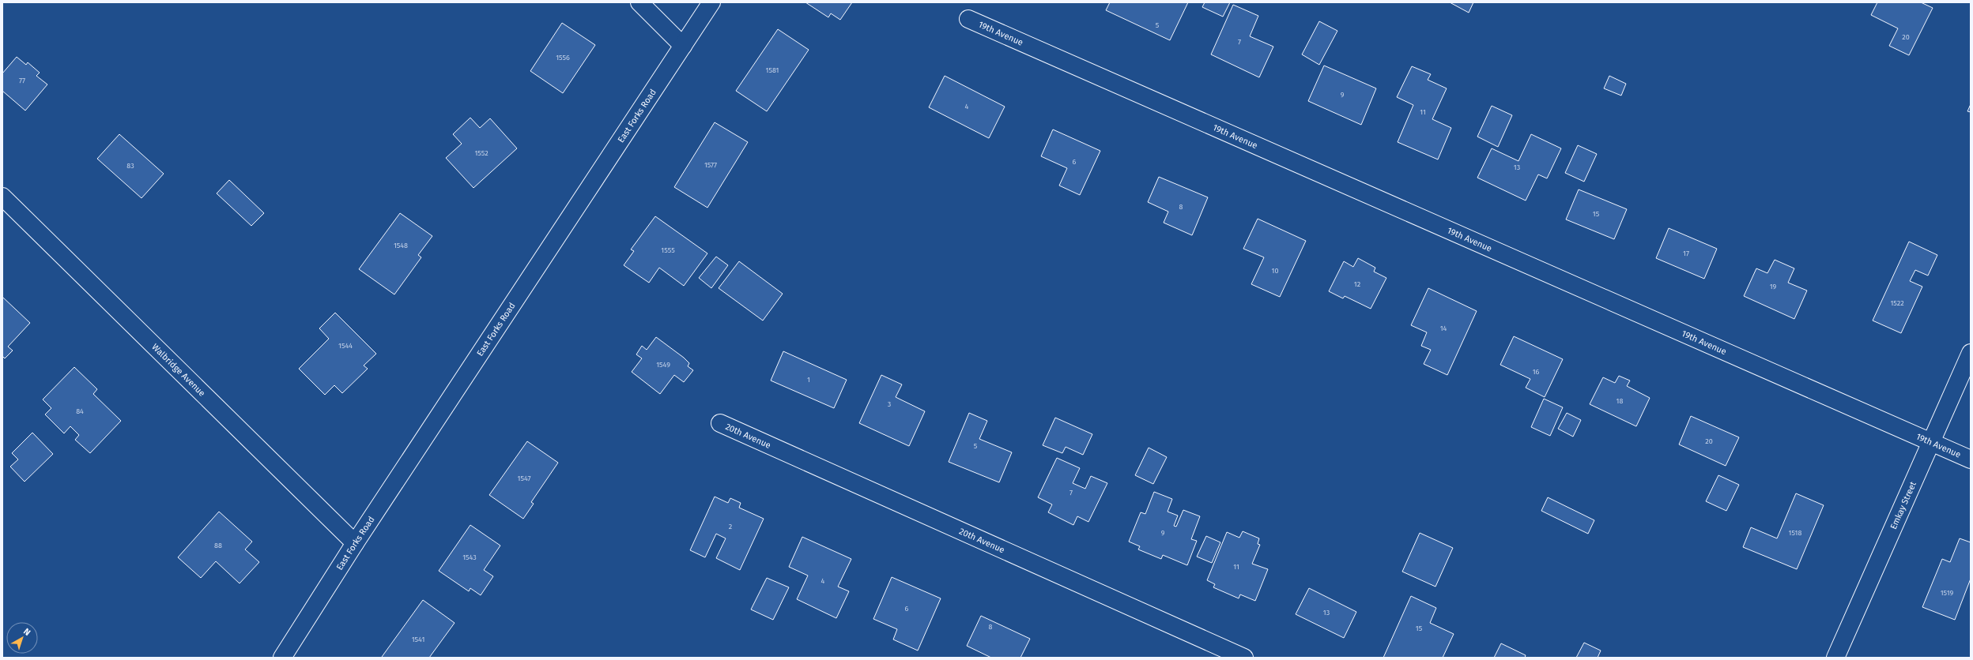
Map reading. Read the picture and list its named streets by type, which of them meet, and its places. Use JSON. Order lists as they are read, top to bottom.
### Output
{
  "streets": {
    "street": [
      "19th Avenue",
      "East Forks Road",
      "Walbridge Avenue",
      "20th Avenue",
      "Emkay Street"
    ]
  },
  "crossings": [
    ["19th Avenue", "Emkay Street"],
    ["East Forks Road", "Walbridge Avenue"]
  ],
  "house_numbers": [
    "5",
    "20",
    "7",
    "1556",
    "1581",
    "77",
    "9",
    "4",
    "11",
    "1552",
    "6",
    "1577",
    "83",
    "13",
    "8",
    "15",
    "1548",
    "1555",
    "17",
    "10",
    "12",
    "19",
    "1522",
    "14",
    "1544",
    "1549",
    "16",
    "1",
    "18",
    "3",
    "84",
    "20",
    "5",
    "1547",
    "7",
    "2",
    "9",
    "1518",
    "88",
    "1543",
    "11",
    "4",
    "1519",
    "6",
    "13",
    "8",
    "15",
    "1541"
  ],
  "north": "top right"
}
